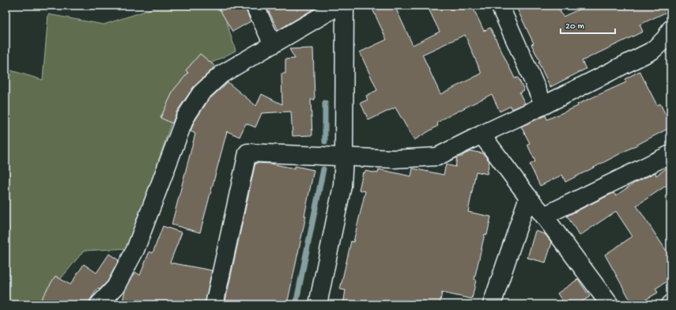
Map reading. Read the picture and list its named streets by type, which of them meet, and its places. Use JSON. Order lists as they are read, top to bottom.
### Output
{
  "scale_bar": "20 m"
}
